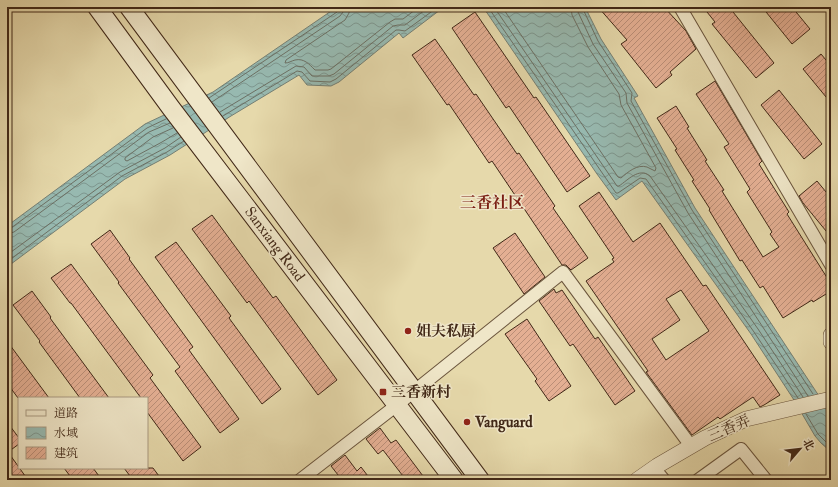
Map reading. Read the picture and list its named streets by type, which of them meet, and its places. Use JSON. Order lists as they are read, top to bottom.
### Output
{
  "streets": {
    "main road": ["Sanxiang Road"],
    "street": ["三香弄"]
  },
  "districts": ["三香社区"],
  "places": {
    "other": ["姐夫私厨", "Vanguard"],
    "transit": ["三香新村"]
  },
  "legend": ["道路", "水域", "建筑"],
  "north": "top right"
}
